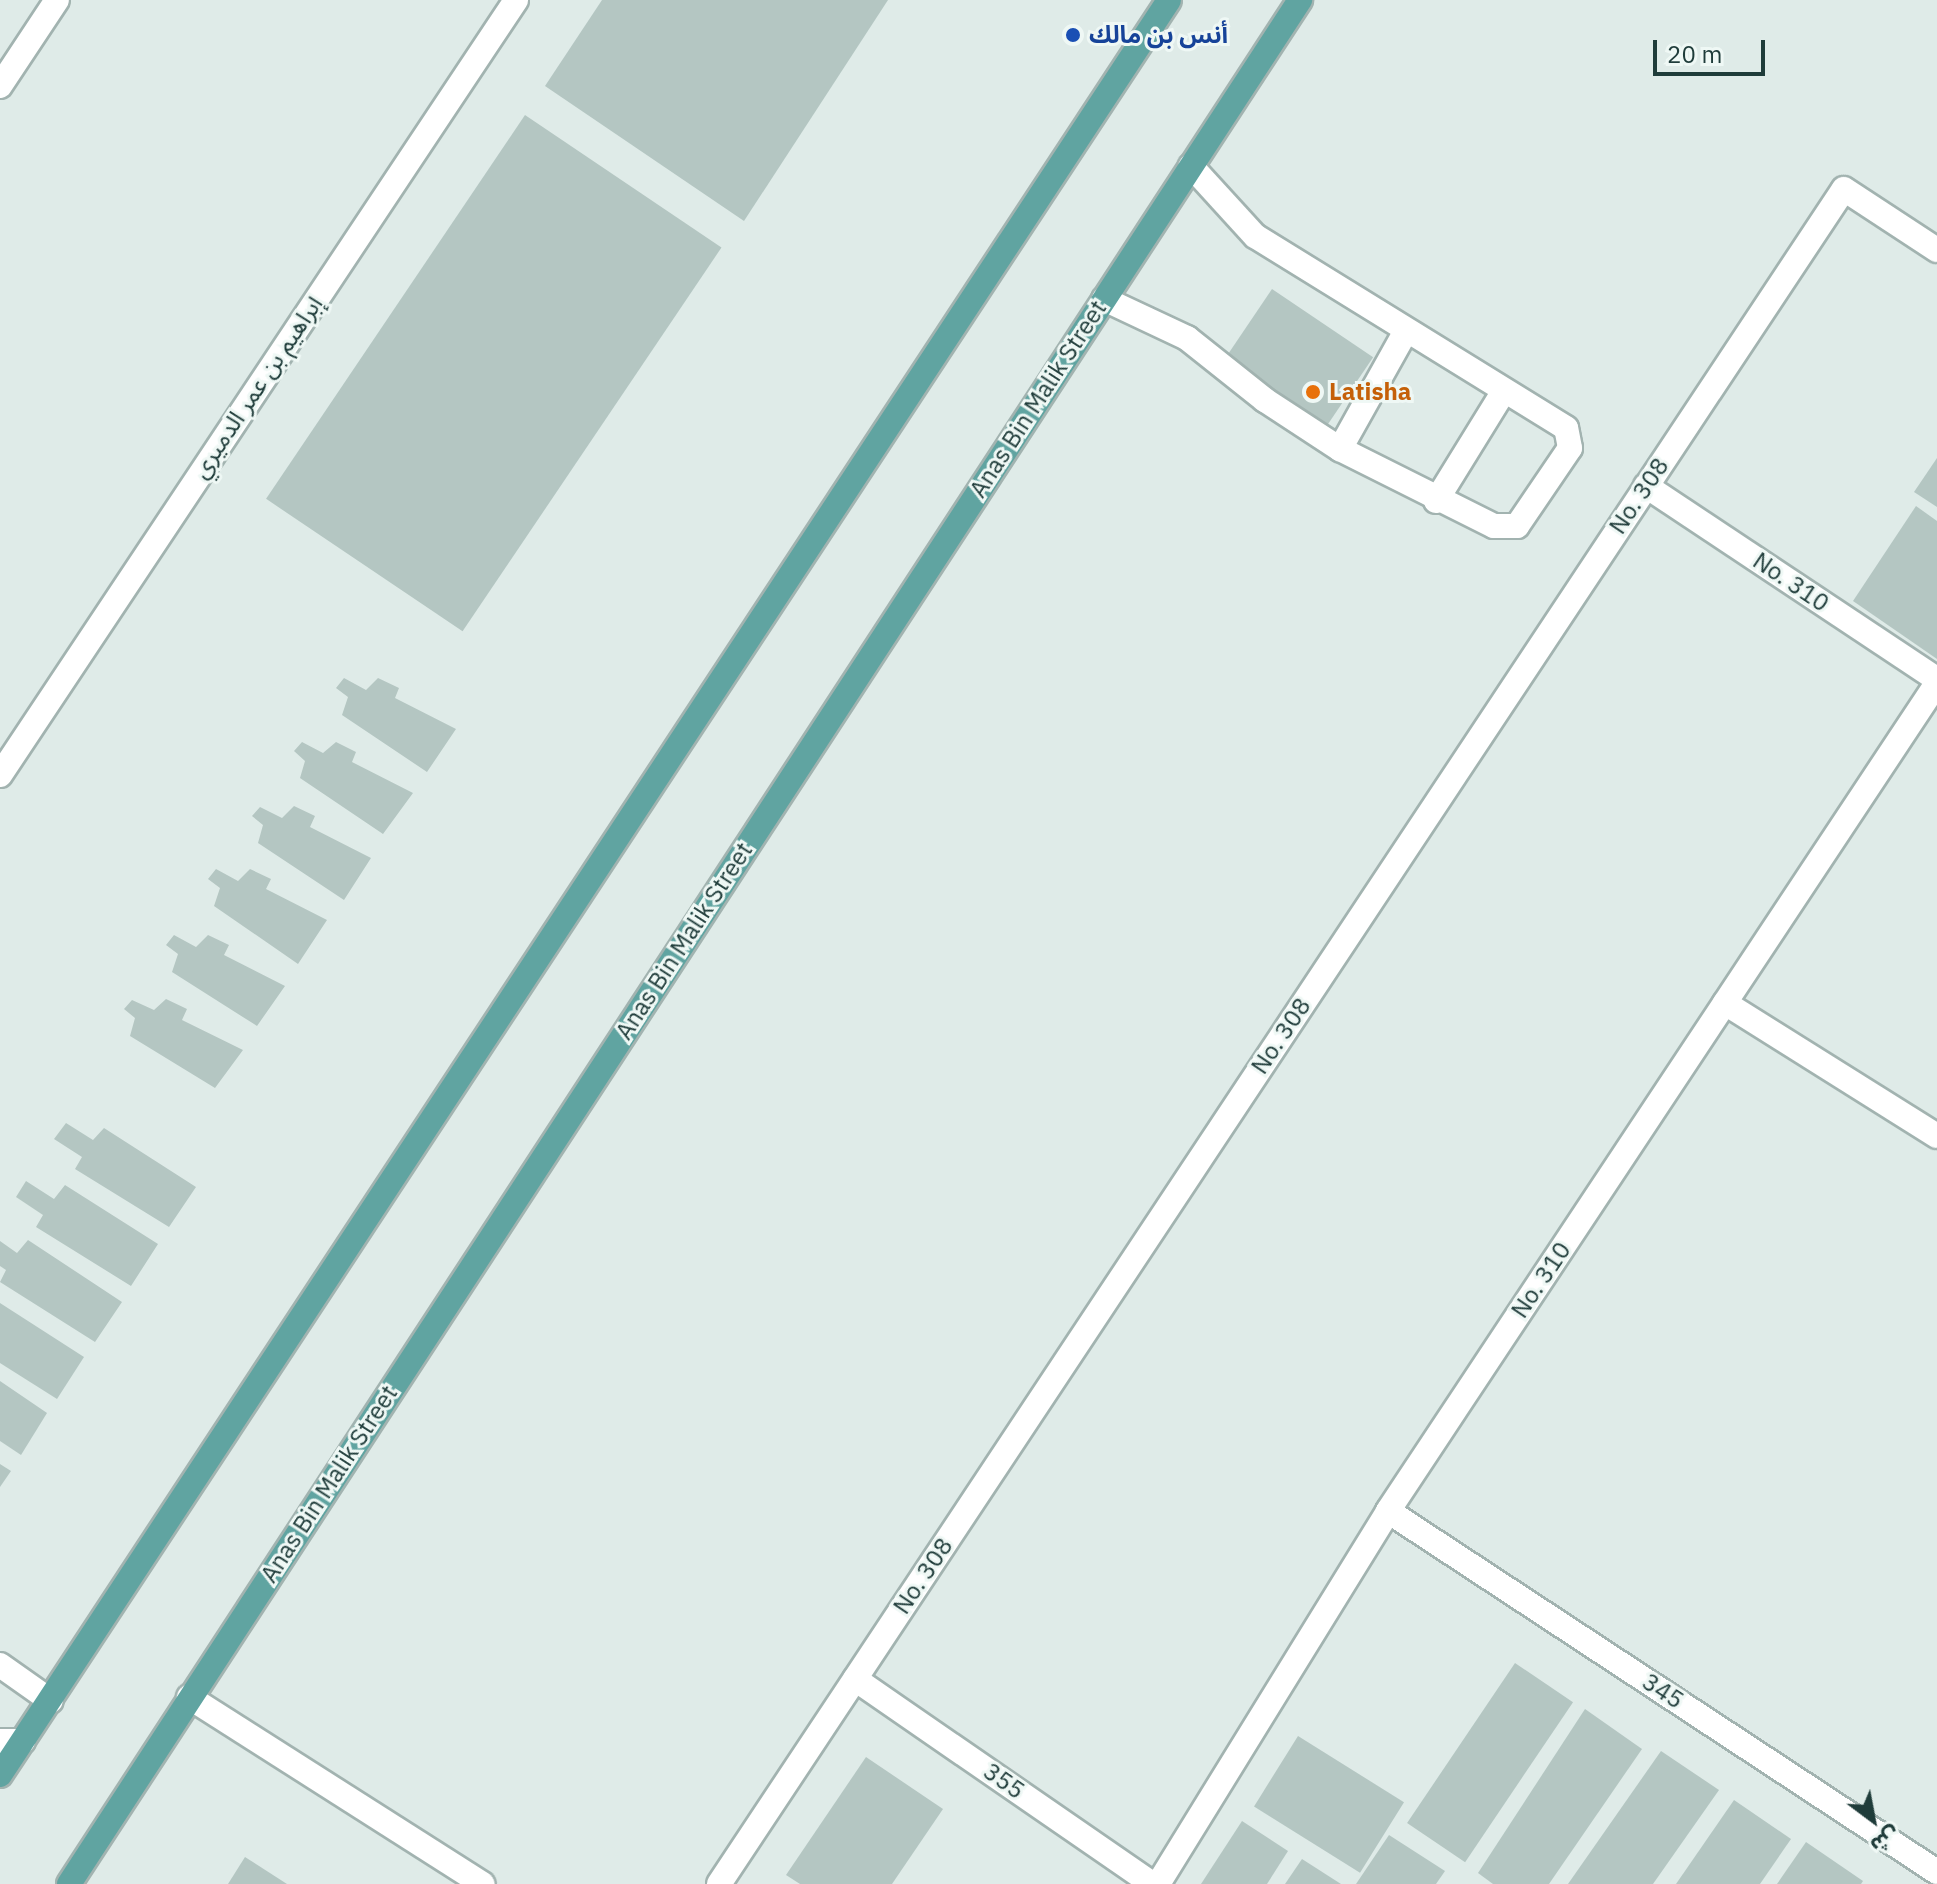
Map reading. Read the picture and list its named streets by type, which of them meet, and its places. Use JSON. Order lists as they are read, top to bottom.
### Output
{
  "streets": {
    "main road": ["Anas Bin Malik Street"],
    "street": [
      "إبراهيم بن عمر الدميري",
      "No. 308",
      "No. 310",
      "345",
      "355"
    ]
  },
  "crossings": [
    ["No. 308", "No. 310"],
    ["No. 308", "355"],
    ["No. 310", "345"],
    ["No. 310", "355"]
  ],
  "places": ["أنس بن مالك", "Latisha"],
  "scale_bar": "20 m",
  "north": "bottom right"
}
